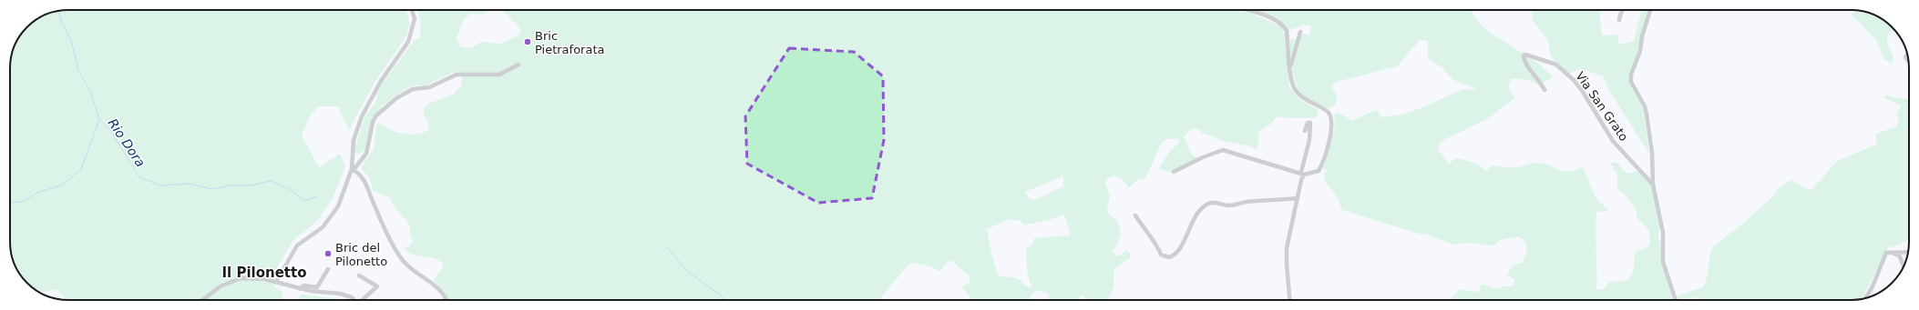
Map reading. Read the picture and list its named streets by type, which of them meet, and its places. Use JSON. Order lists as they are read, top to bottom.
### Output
{
  "streets": {
    "street": ["Via San Grato"]
  },
  "districts": ["Il Pilonetto"],
  "water": ["Rio Dora"],
  "places": ["Bric Pietraforata", "Bric del Pilonetto"]
}
